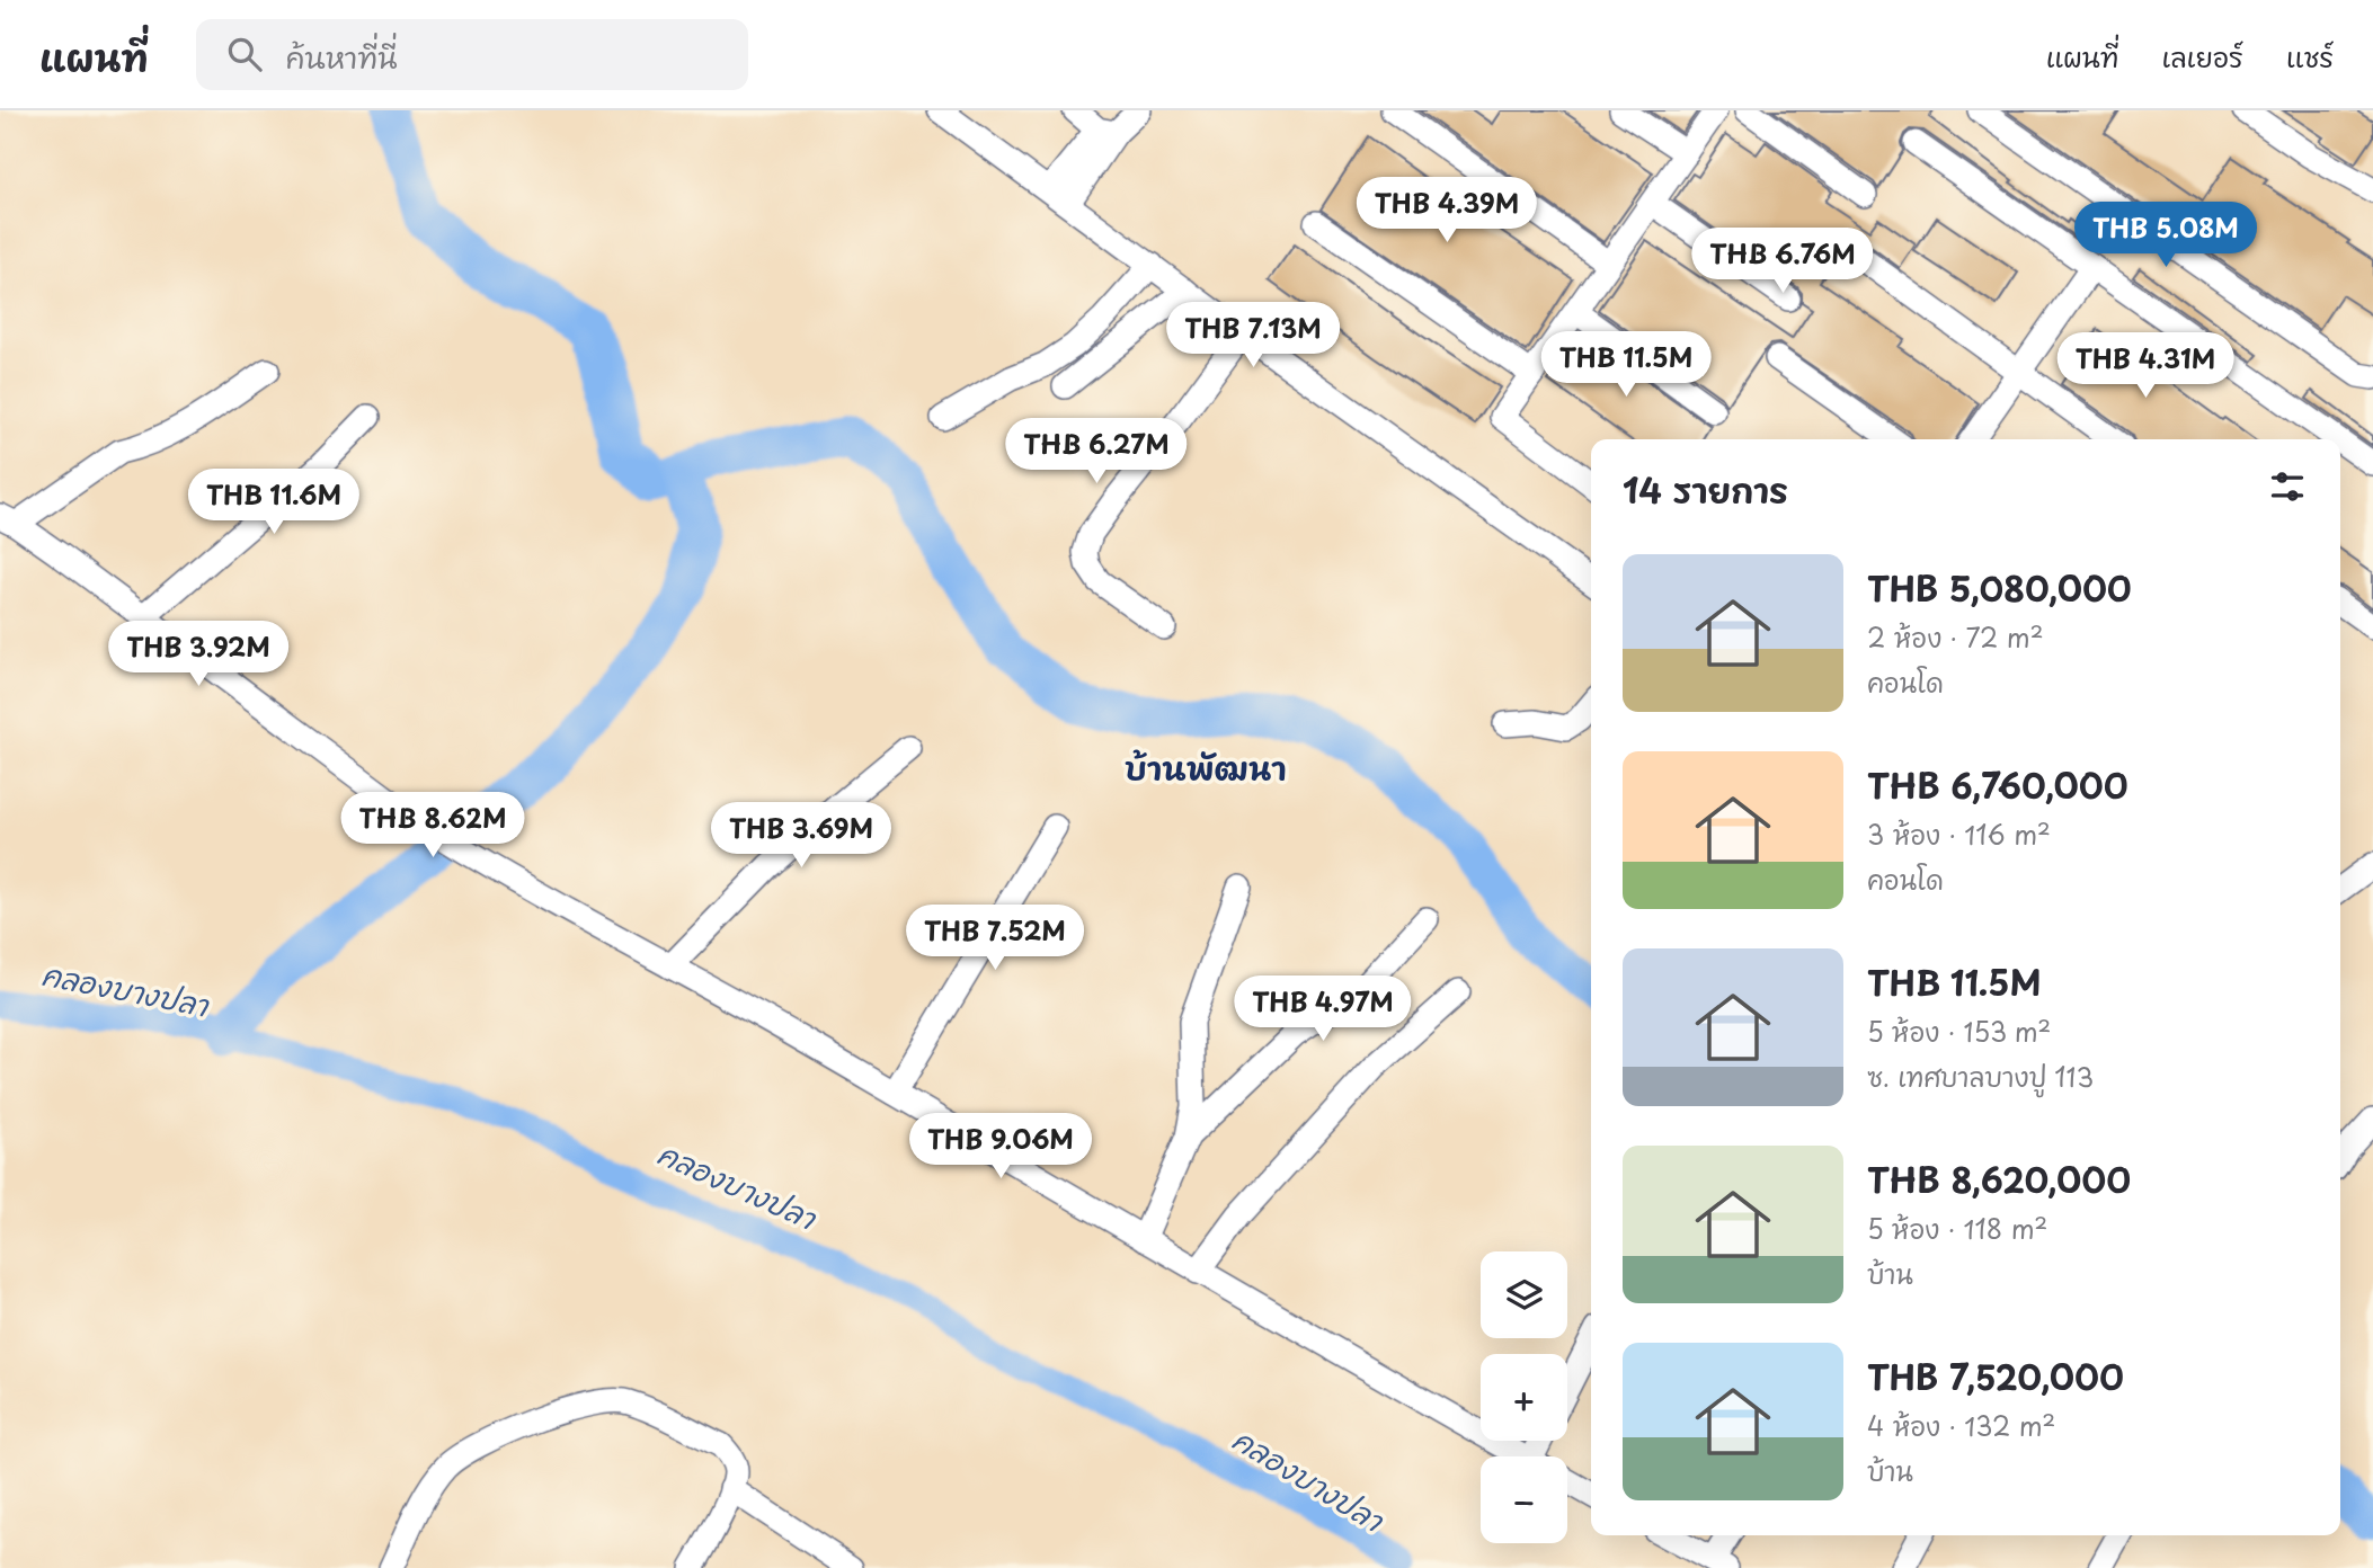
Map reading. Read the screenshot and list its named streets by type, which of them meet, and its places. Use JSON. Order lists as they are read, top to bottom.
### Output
{
  "districts": ["บ้านพัฒนา"],
  "water": ["คลองบางปลา"],
  "page": {
    "header": "แผนที่",
    "search": "ค้นหาที่นี่",
    "nav": ["แผนที่", "เลเยอร์", "แชร์"],
    "price": [
      "THB 4.39M",
      "THB 5.08M",
      "THB 6.76M",
      "THB 7.13M",
      "THB 11.5M",
      "THB 4.31M",
      "THB 6.27M",
      "THB 11.6M",
      "THB 3.92M",
      "THB 8.62M",
      "THB 3.69M",
      "THB 7.52M",
      "THB 4.97M",
      "THB 9.06M"
    ],
    "heading": "14 รายการ",
    "list": [
      {
        "name": "THB 5,080,000",
        "note": "2 ห้อง · 72 m² · คอนโด"
      },
      {
        "name": "THB 6,760,000",
        "note": "3 ห้อง · 116 m² · คอนโด"
      },
      {
        "name": "THB 11.5M",
        "note": "5 ห้อง · 153 m² · ซ. เทศบาลบางปู 113"
      },
      {
        "name": "THB 8,620,000",
        "note": "5 ห้อง · 118 m² · บ้าน"
      },
      {
        "name": "THB 7,520,000",
        "note": "4 ห้อง · 132 m² · บ้าน"
      }
    ],
    "map_buttons": ["+", "−"]
  }
}
